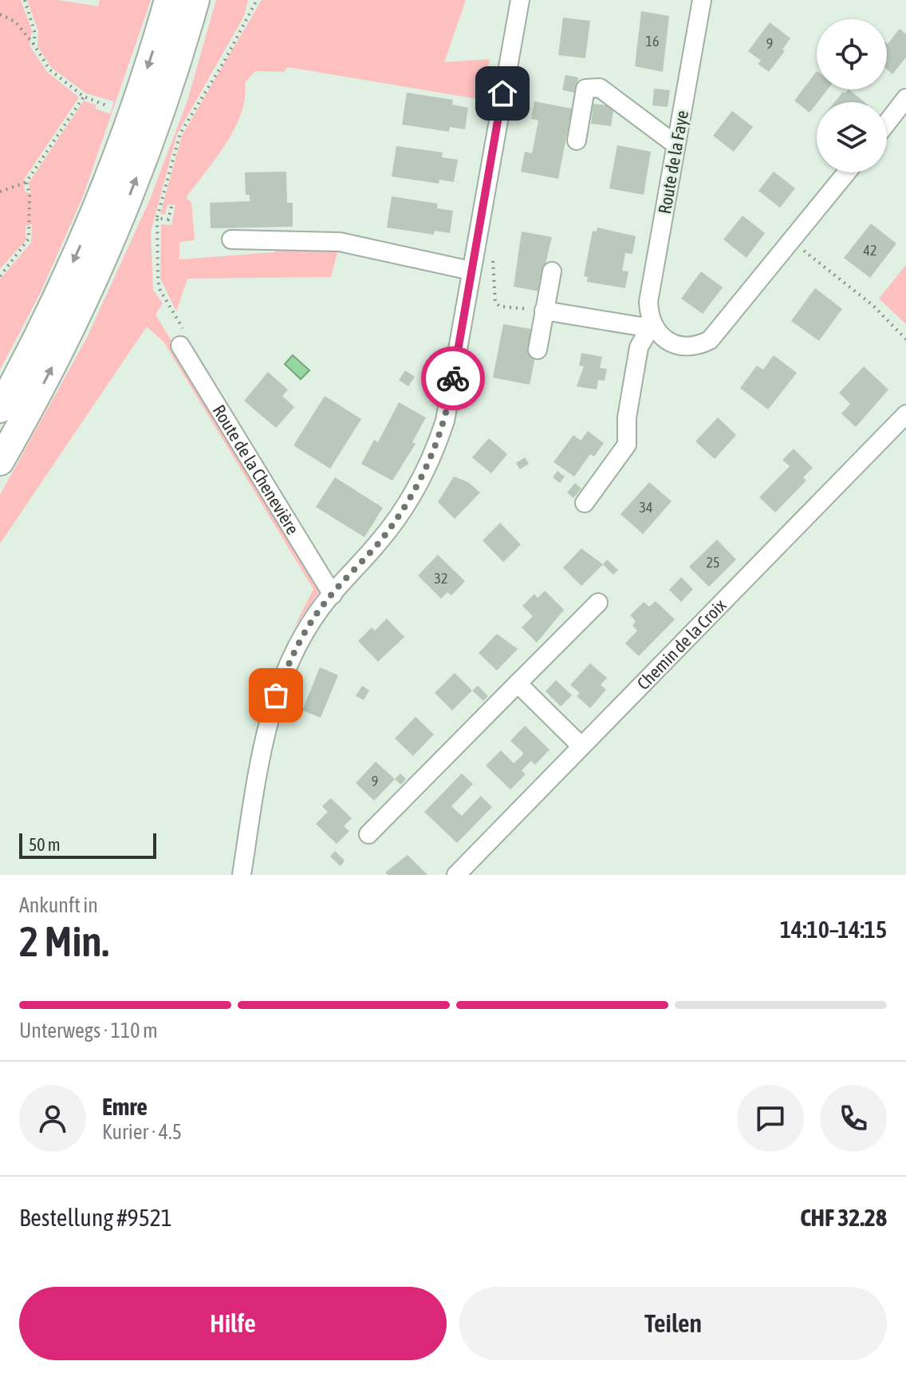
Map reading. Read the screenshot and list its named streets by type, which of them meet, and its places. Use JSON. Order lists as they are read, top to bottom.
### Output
{
  "streets": {
    "street": ["Route de la Faye", "Route de la Chenevière", "Chemin de la Croix"]
  },
  "house_numbers": [
    "16",
    "9",
    "42",
    "34",
    "25",
    "32",
    "9"
  ],
  "scale_bar": "50 m",
  "page": {
    "scale": "50 m",
    "heading": ["2 Min.", "Ankunft in", "14:10–14:15"],
    "panel": [
      "Emre",
      "Kurier · 4.5",
      "Bestellung #9521",
      "CHF 32.28"
    ],
    "bar": "Unterwegs · 110 m",
    "buttons": ["Hilfe", "Teilen"]
  }
}
